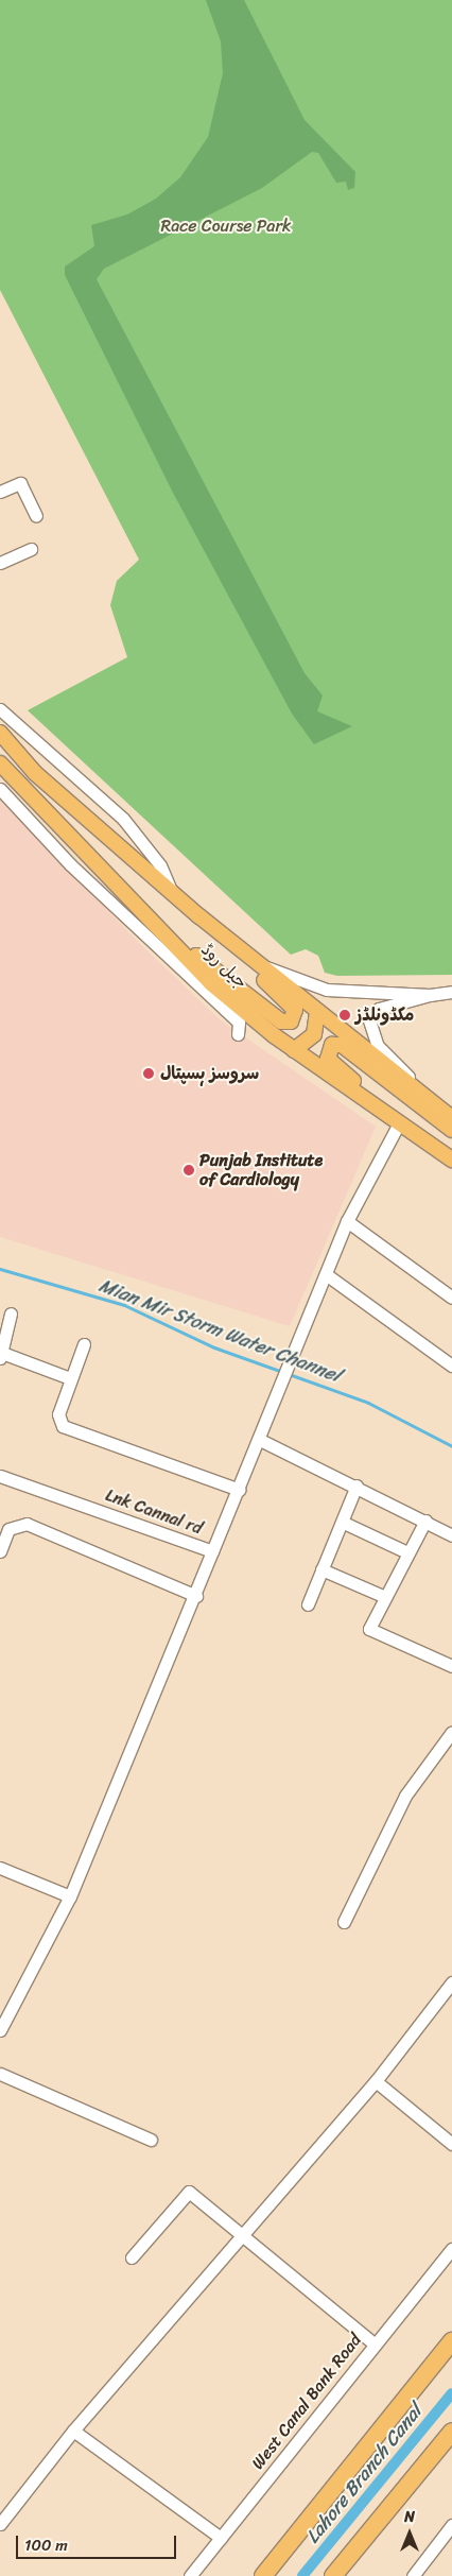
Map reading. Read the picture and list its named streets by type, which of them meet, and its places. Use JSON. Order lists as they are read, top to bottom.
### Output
{
  "streets": {
    "main road": ["جیل روڈ"],
    "street": ["Lnk Cannal rd", "West Canal Bank Road"]
  },
  "crossings": [
    ["جیل روڈ", "Lnk Cannal rd"]
  ],
  "water": ["Mian Mir Storm Water Channel", "Lahore Branch Canal"],
  "parks": ["Race Course Park"],
  "places": ["مکڈونلڈز", "سروسز ہسپتال", "Punjab Institute of Cardiology"],
  "scale_bar": "100 m",
  "north": "top"
}
